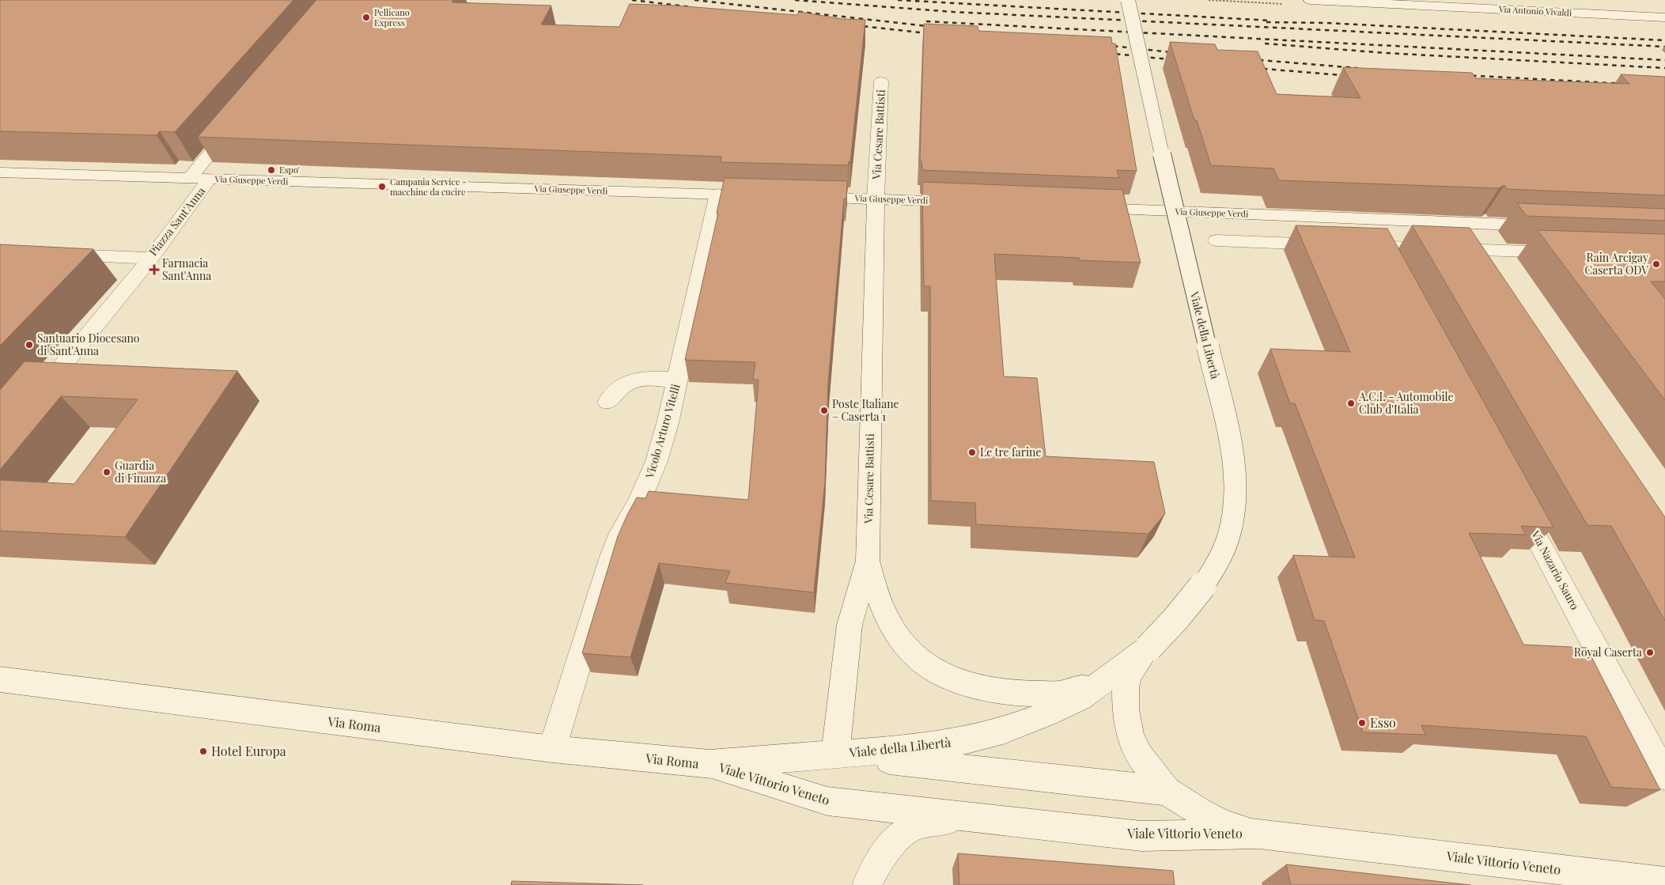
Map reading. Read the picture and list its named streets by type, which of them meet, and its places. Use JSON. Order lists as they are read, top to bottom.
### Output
{
  "streets": {
    "street": [
      "Via Antonio Vivaldi",
      "Via Cesare Battisti",
      "Via Giuseppe Verdi",
      "Piazza Sant'Anna",
      "Viale della Libertà",
      "Vicolo Arturo Vitelli",
      "Via Nazario Sauro",
      "Via Roma",
      "Viale Vittorio Veneto"
    ]
  },
  "crossings": [
    ["Via Cesare Battisti", "Via Giuseppe Verdi"],
    ["Via Cesare Battisti", "Viale della Libertà"],
    ["Via Giuseppe Verdi", "Piazza Sant'Anna"],
    ["Via Giuseppe Verdi", "Vicolo Arturo Vitelli"],
    ["Viale della Libertà", "Via Roma"],
    ["Viale della Libertà", "Viale Vittorio Veneto"],
    ["Vicolo Arturo Vitelli", "Via Roma"],
    ["Via Roma", "Viale Vittorio Veneto"]
  ],
  "places": {
    "other": [
      "Pellicano Express",
      "Espo'",
      "Campania Service - macchine da cucire",
      "Rain Arcigay Caserta ODV",
      "Santuario Diocesano di Sant'Anna",
      "A.C.I. - Automobile Club d'Italia",
      "Poste Italiane – Caserta 1",
      "Le tre farine",
      "Guardia di Finanza",
      "Royal Caserta",
      "Esso",
      "Hotel Europa"
    ],
    "health": ["Farmacia Sant'Anna"]
  }
}
